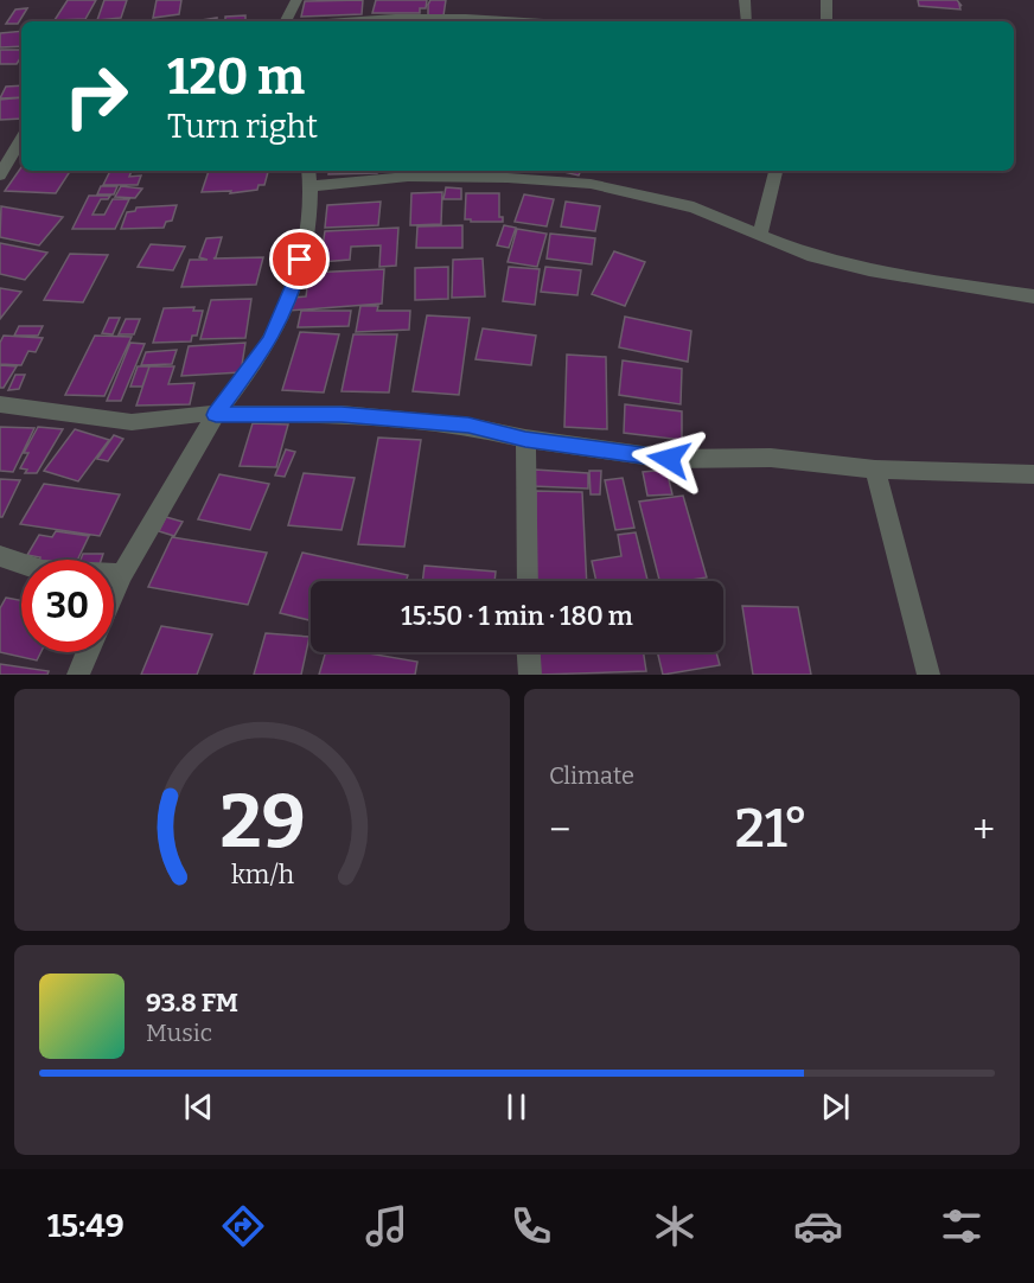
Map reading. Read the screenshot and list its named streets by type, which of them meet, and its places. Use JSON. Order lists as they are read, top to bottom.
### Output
{
  "page": {
    "turn": ["120 m", "Turn right"],
    "limit": "30",
    "trip": "15:50 · 1 min · 180 m",
    "tile": "Climate",
    "heat": ["−", "21°", "+"],
    "song": ["93.8 FM", "Music"],
    "tabs": "15:49",
    "gauge": ["29", "km/h"]
  }
}
